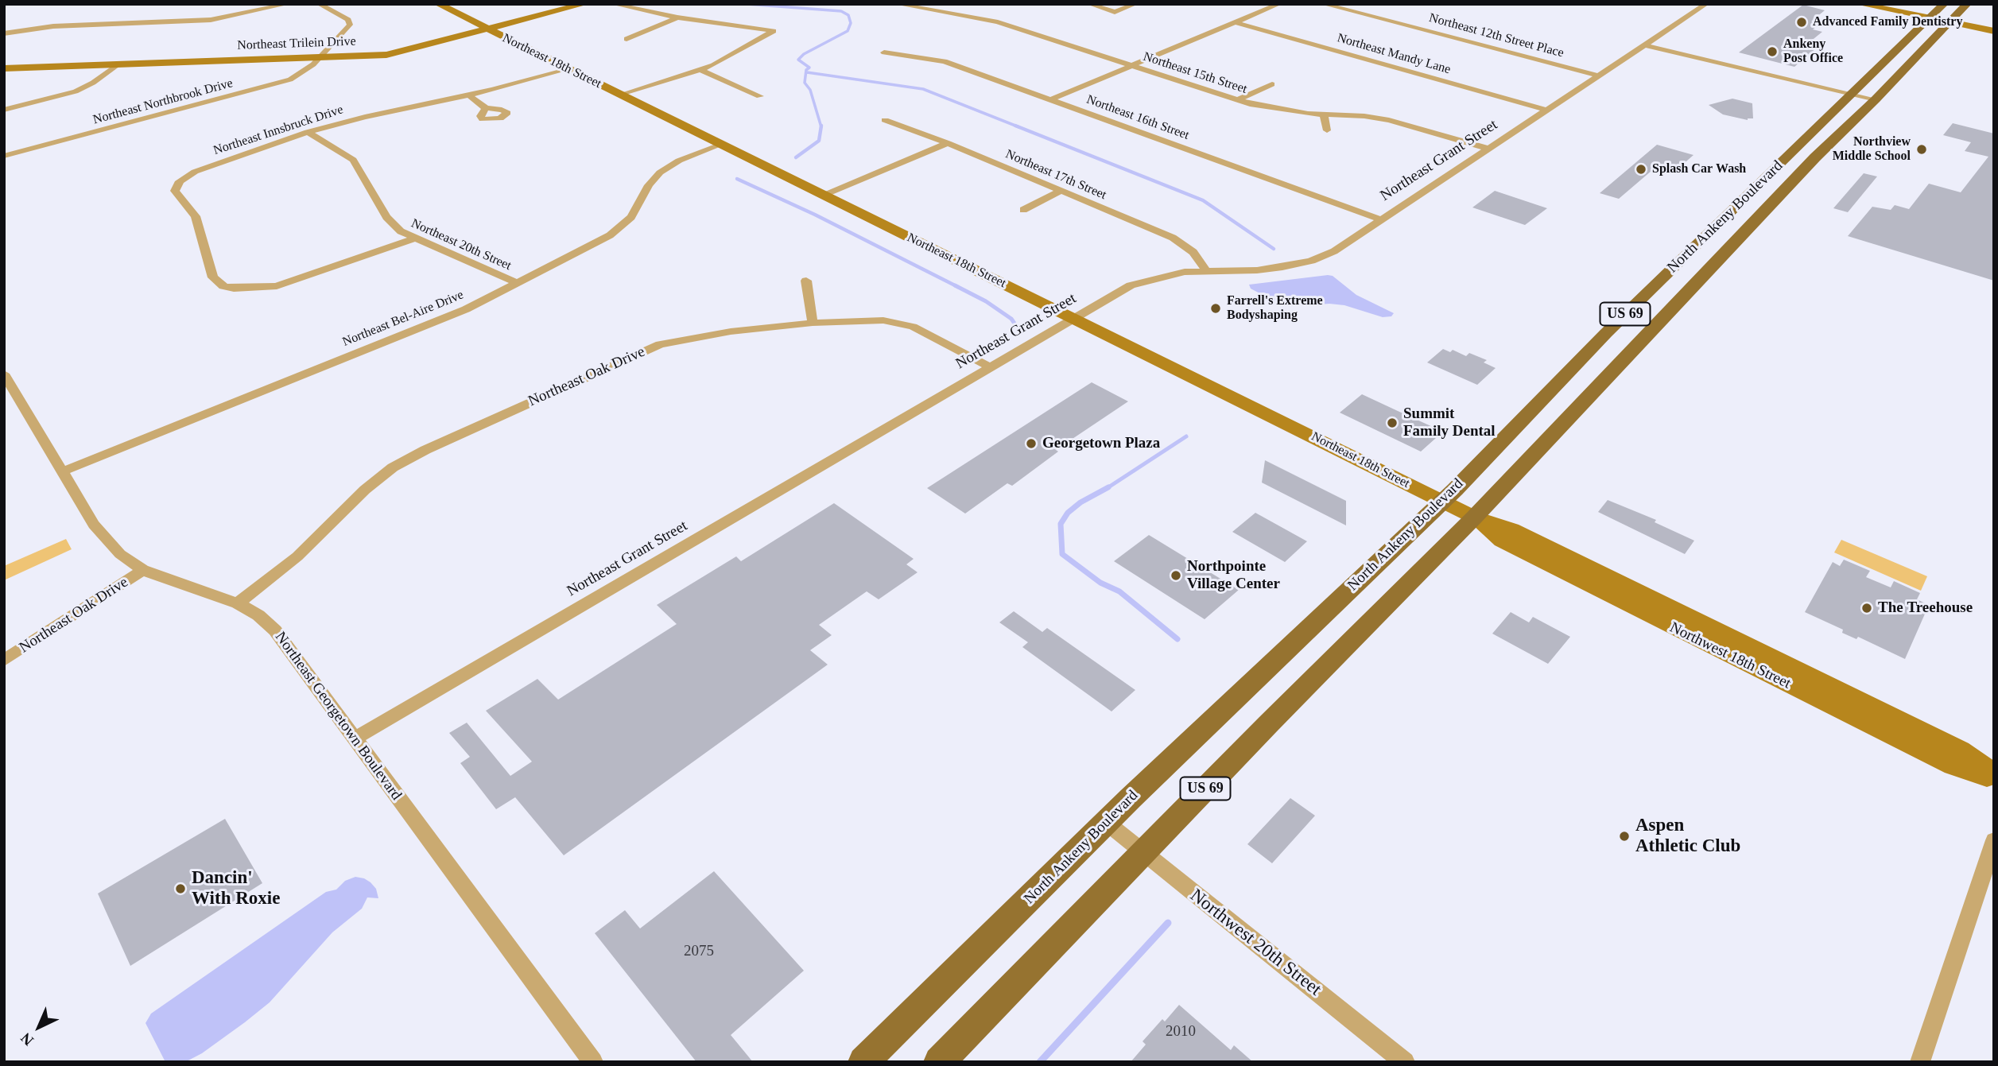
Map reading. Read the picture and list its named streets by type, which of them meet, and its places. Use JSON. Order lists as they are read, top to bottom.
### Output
{
  "streets": {
    "main road": [
      "Northeast Trilein Drive",
      "Northeast 18th Street",
      "North Ankeny Boulevard",
      "US 69",
      "Northwest 18th Street"
    ],
    "street": [
      "Northeast 12th Street Place",
      "Northeast Mandy Lane",
      "Northeast 15th Street",
      "Northeast Northbrook Drive",
      "Northeast 16th Street",
      "Northeast Innsbruck Drive",
      "Northeast Grant Street",
      "Northeast 17th Street",
      "Northeast 20th Street",
      "Northeast Bel-Aire Drive",
      "Northeast Oak Drive",
      "Northeast Georgetown Boulevard",
      "Northwest 20th Street"
    ]
  },
  "crossings": [
    ["Northeast 12th Street Place", "Northeast Grant Street"],
    ["Northeast Trilein Drive", "Northeast 18th Street"],
    ["Northeast Trilein Drive", "Northeast Northbrook Drive"],
    ["Northeast Mandy Lane", "Northeast Grant Street"],
    ["Northeast 18th Street", "Northeast Innsbruck Drive"],
    ["Northeast 18th Street", "Northeast Grant Street"],
    ["Northeast 18th Street", "North Ankeny Boulevard"],
    ["Northeast 18th Street", "Northeast Bel-Aire Drive"],
    ["Northeast 18th Street", "Northwest 18th Street"],
    ["Northeast 15th Street", "Northeast Grant Street"],
    ["Northeast 16th Street", "Northeast Grant Street"],
    ["Northeast Innsbruck Drive", "Northeast 20th Street"],
    ["Northeast Grant Street", "Northeast 17th Street"],
    ["Northeast Grant Street", "Northeast Oak Drive"],
    ["Northeast Grant Street", "Northeast Georgetown Boulevard"],
    ["North Ankeny Boulevard", "Northwest 18th Street"],
    ["North Ankeny Boulevard", "Northwest 20th Street"],
    ["Northeast 20th Street", "Northeast Bel-Aire Drive"],
    ["Northeast Bel-Aire Drive", "Northeast Georgetown Boulevard"],
    ["Northeast Oak Drive", "Northeast Georgetown Boulevard"]
  ],
  "places": [
    "Advanced Family Dentistry",
    "Ankeny Post Office",
    "Northview Middle School",
    "Splash Car Wash",
    "Farrell's Extreme Bodyshaping",
    "Summit Family Dental",
    "Georgetown Plaza",
    "Northpointe Village Center",
    "The Treehouse",
    "Aspen Athletic Club",
    "Dancin' With Roxie"
  ],
  "house_numbers": ["2075", "2010"],
  "north": "bottom left"
}
